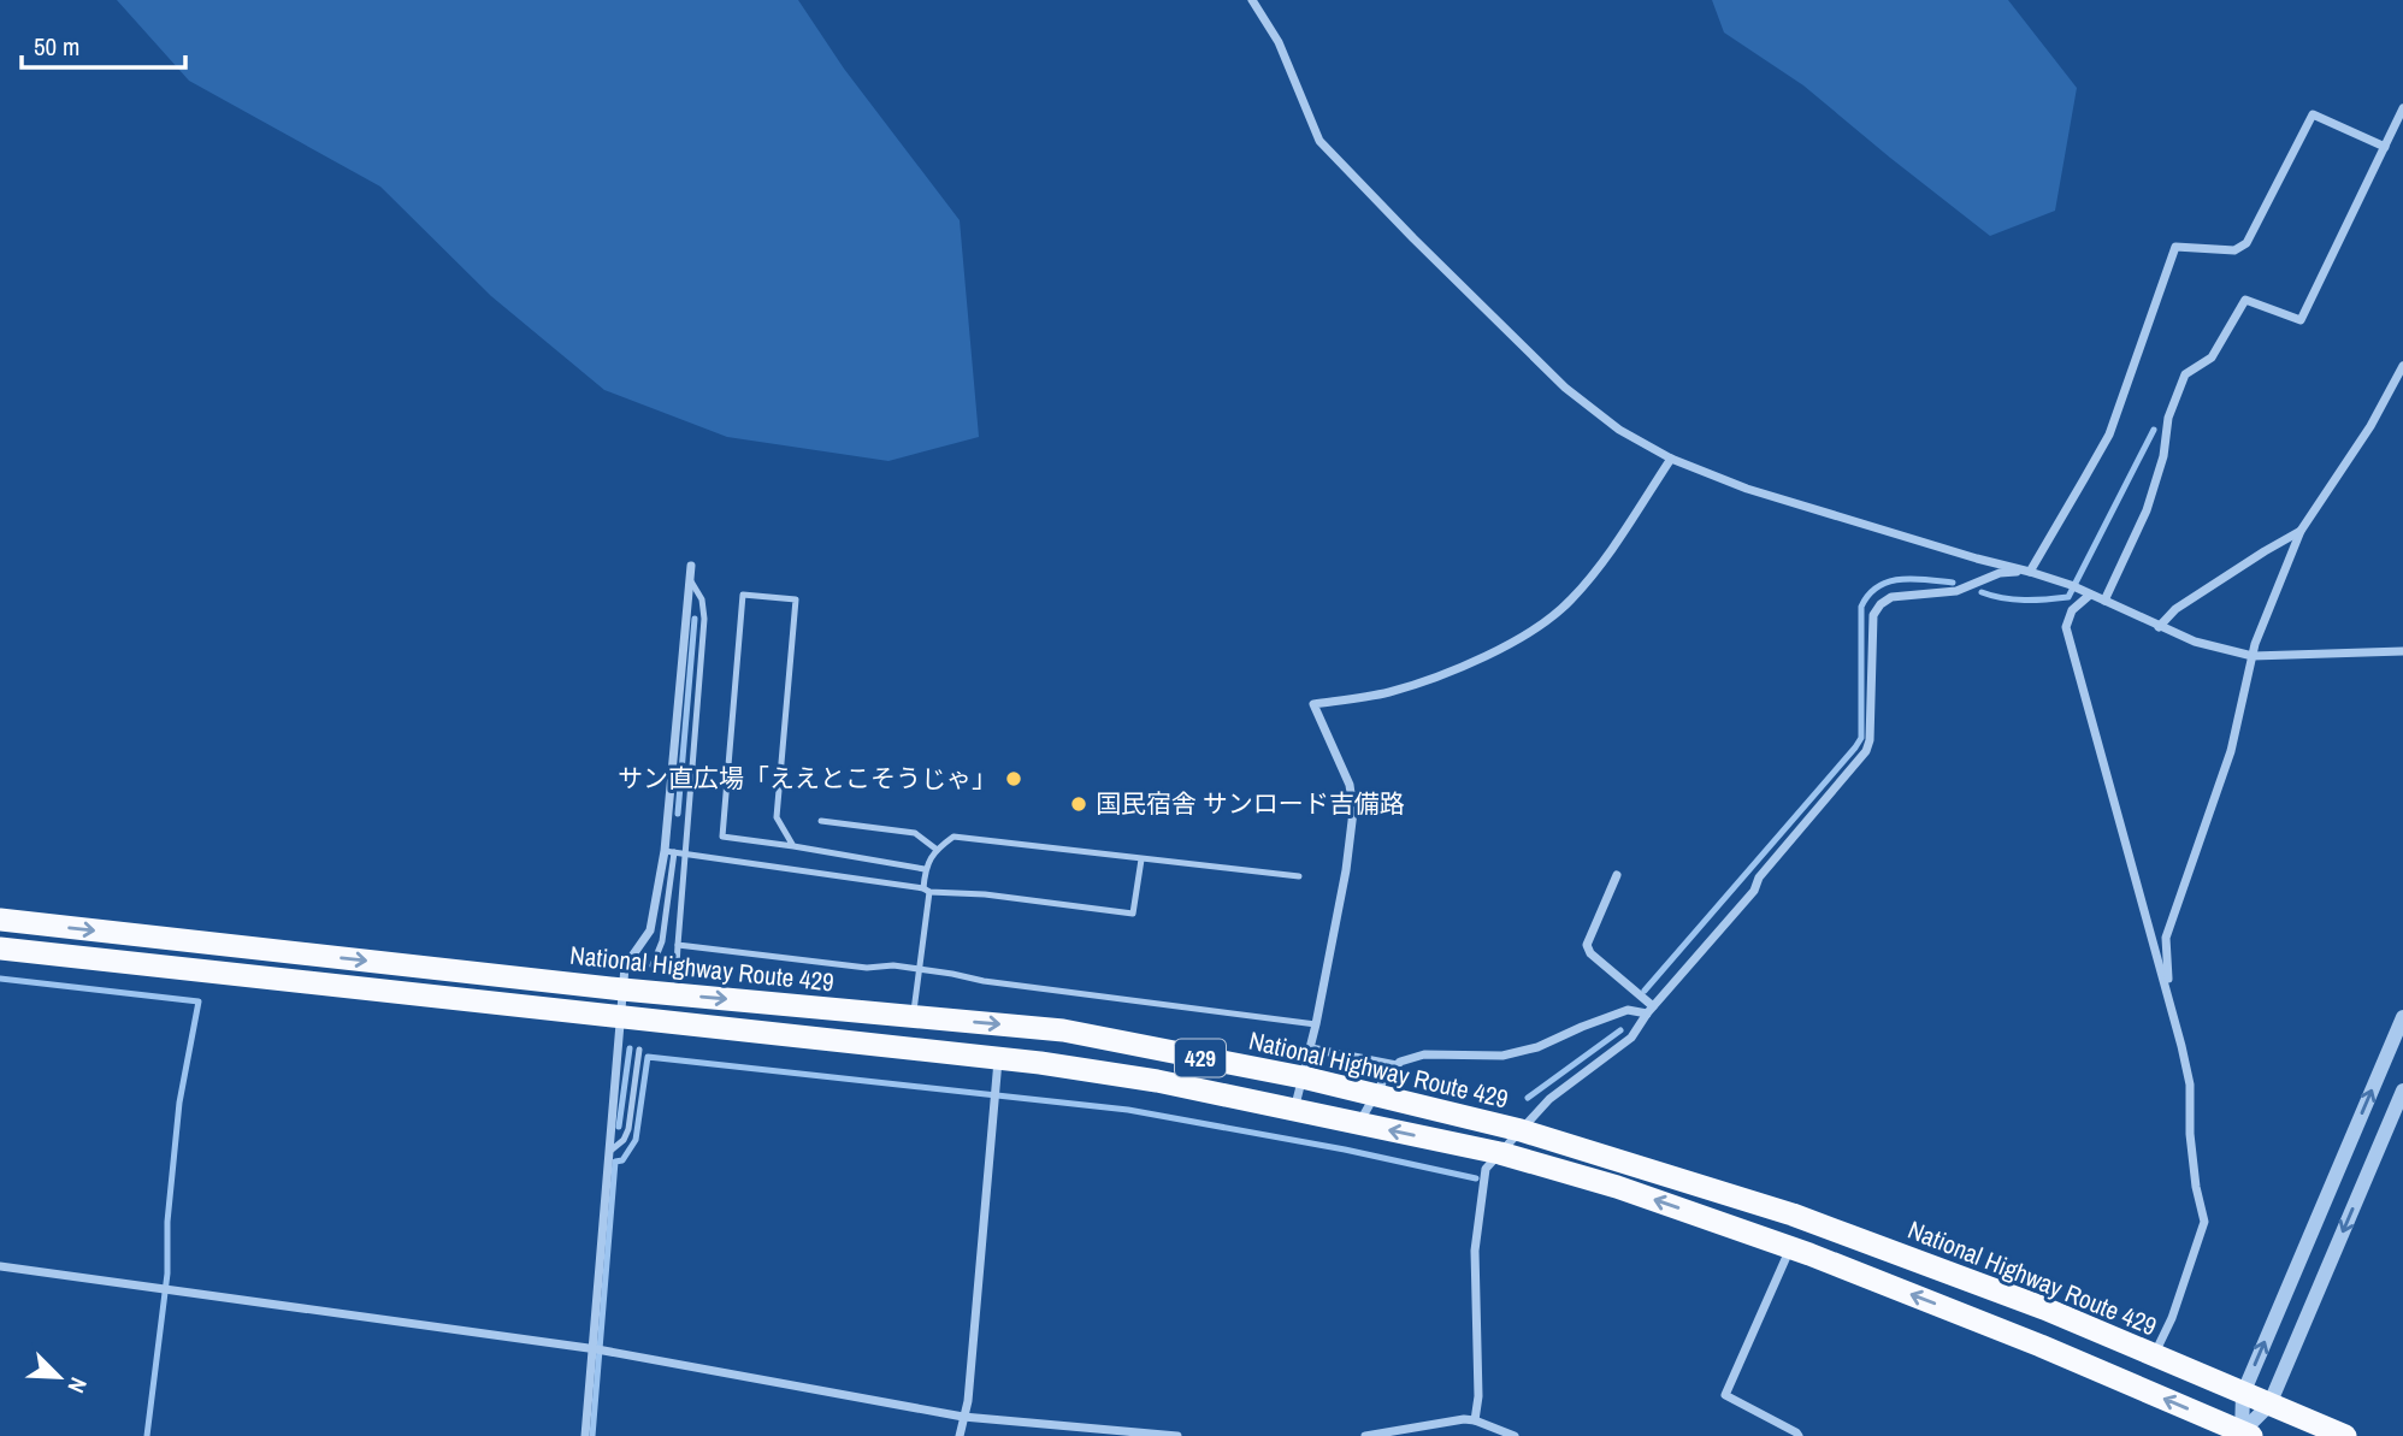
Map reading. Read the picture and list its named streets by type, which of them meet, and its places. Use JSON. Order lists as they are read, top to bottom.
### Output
{
  "streets": {
    "highway": ["National Highway Route 429", "429"]
  },
  "places": ["サン直広場「ええとこそうじゃ」", "国民宿舎 サンロード吉備路"],
  "scale_bar": "50 m",
  "north": "bottom right"
}
